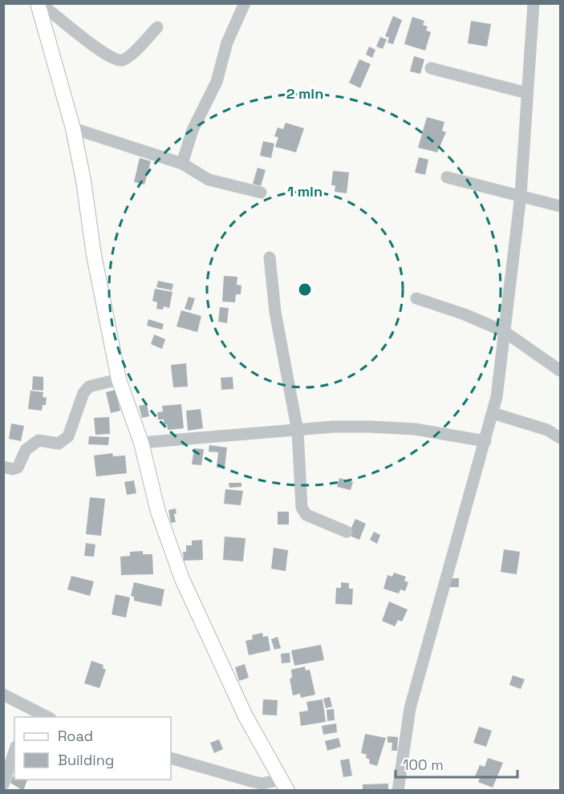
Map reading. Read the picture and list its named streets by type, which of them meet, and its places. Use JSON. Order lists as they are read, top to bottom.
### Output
{
  "legend": ["Road", "Building"],
  "scale_bar": "100 m",
  "rings": ["2 min", "1 min"]
}
